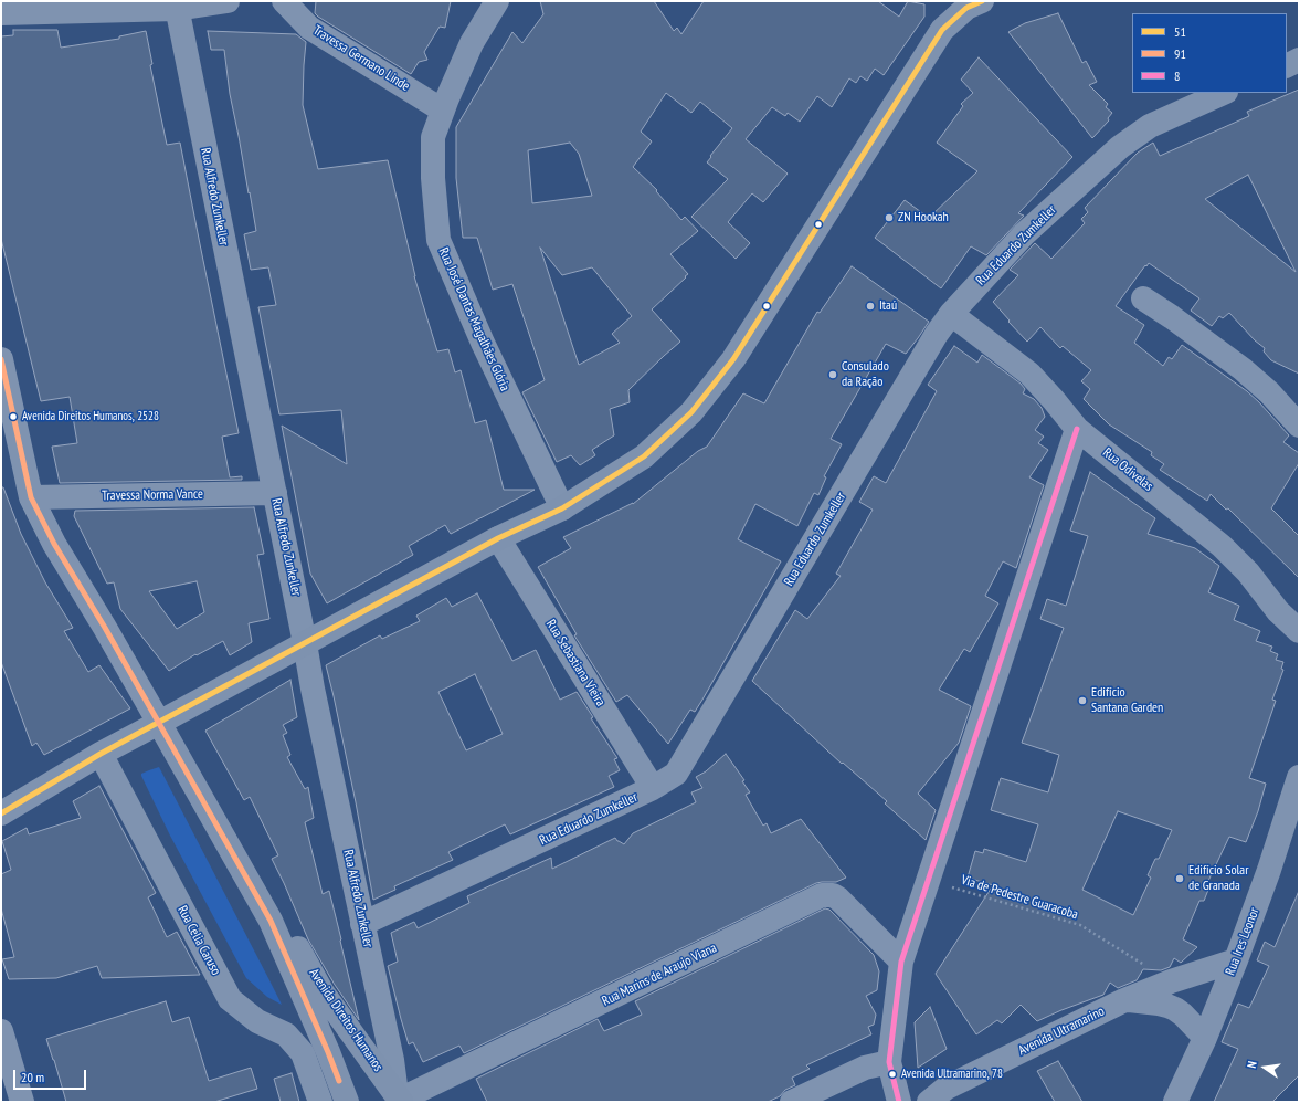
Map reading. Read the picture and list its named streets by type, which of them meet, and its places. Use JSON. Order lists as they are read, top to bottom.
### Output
{
  "streets": {
    "main road": ["Avenida Direitos Humanos"],
    "street": [
      "Travessa Germano Linde",
      "Rua Alfredo Zunkeller",
      "Rua Eduardo Zumkeller",
      "Rua José Dantas Magalhães Glória",
      "Rua Odivelas",
      "Travessa Norma Vance",
      "Rua Sebastiana Vieira",
      "Rua Celia Caruso",
      "Rua Ires Leonor",
      "Rua Marins de Araujo Viana",
      "Avenida Ultramarino"
    ],
    "path": ["Via de Pedestre Guaracoba"]
  },
  "crossings": [
    ["Travessa Germano Linde", "Rua José Dantas Magalhães Glória"],
    ["Rua Alfredo Zunkeller", "Rua Eduardo Zumkeller"],
    ["Rua Alfredo Zunkeller", "Travessa Norma Vance"],
    ["Rua Alfredo Zunkeller", "Rua Marins de Araujo Viana"],
    ["Rua Alfredo Zunkeller", "Avenida Direitos Humanos"],
    ["Rua Eduardo Zumkeller", "Rua Odivelas"],
    ["Rua Eduardo Zumkeller", "Rua Sebastiana Vieira"],
    ["Travessa Norma Vance", "Avenida Direitos Humanos"],
    ["Via de Pedestre Guaracoba", "Avenida Ultramarino"],
    ["Rua Ires Leonor", "Avenida Ultramarino"],
    ["Rua Marins de Araujo Viana", "Avenida Direitos Humanos"]
  ],
  "places": [
    "ZN Hookah",
    "Itaú",
    "Consulado da Ração",
    "Avenida Direitos Humanos, 2528",
    "Edifício Santana Garden",
    "Edifício Solar de Granada",
    "Avenida Ultramarino, 78"
  ],
  "lines": ["transit line 51", "transit line 91", "transit line 8"],
  "legend": ["51", "91", "8"],
  "scale_bar": "20 m",
  "north": "left"
}
